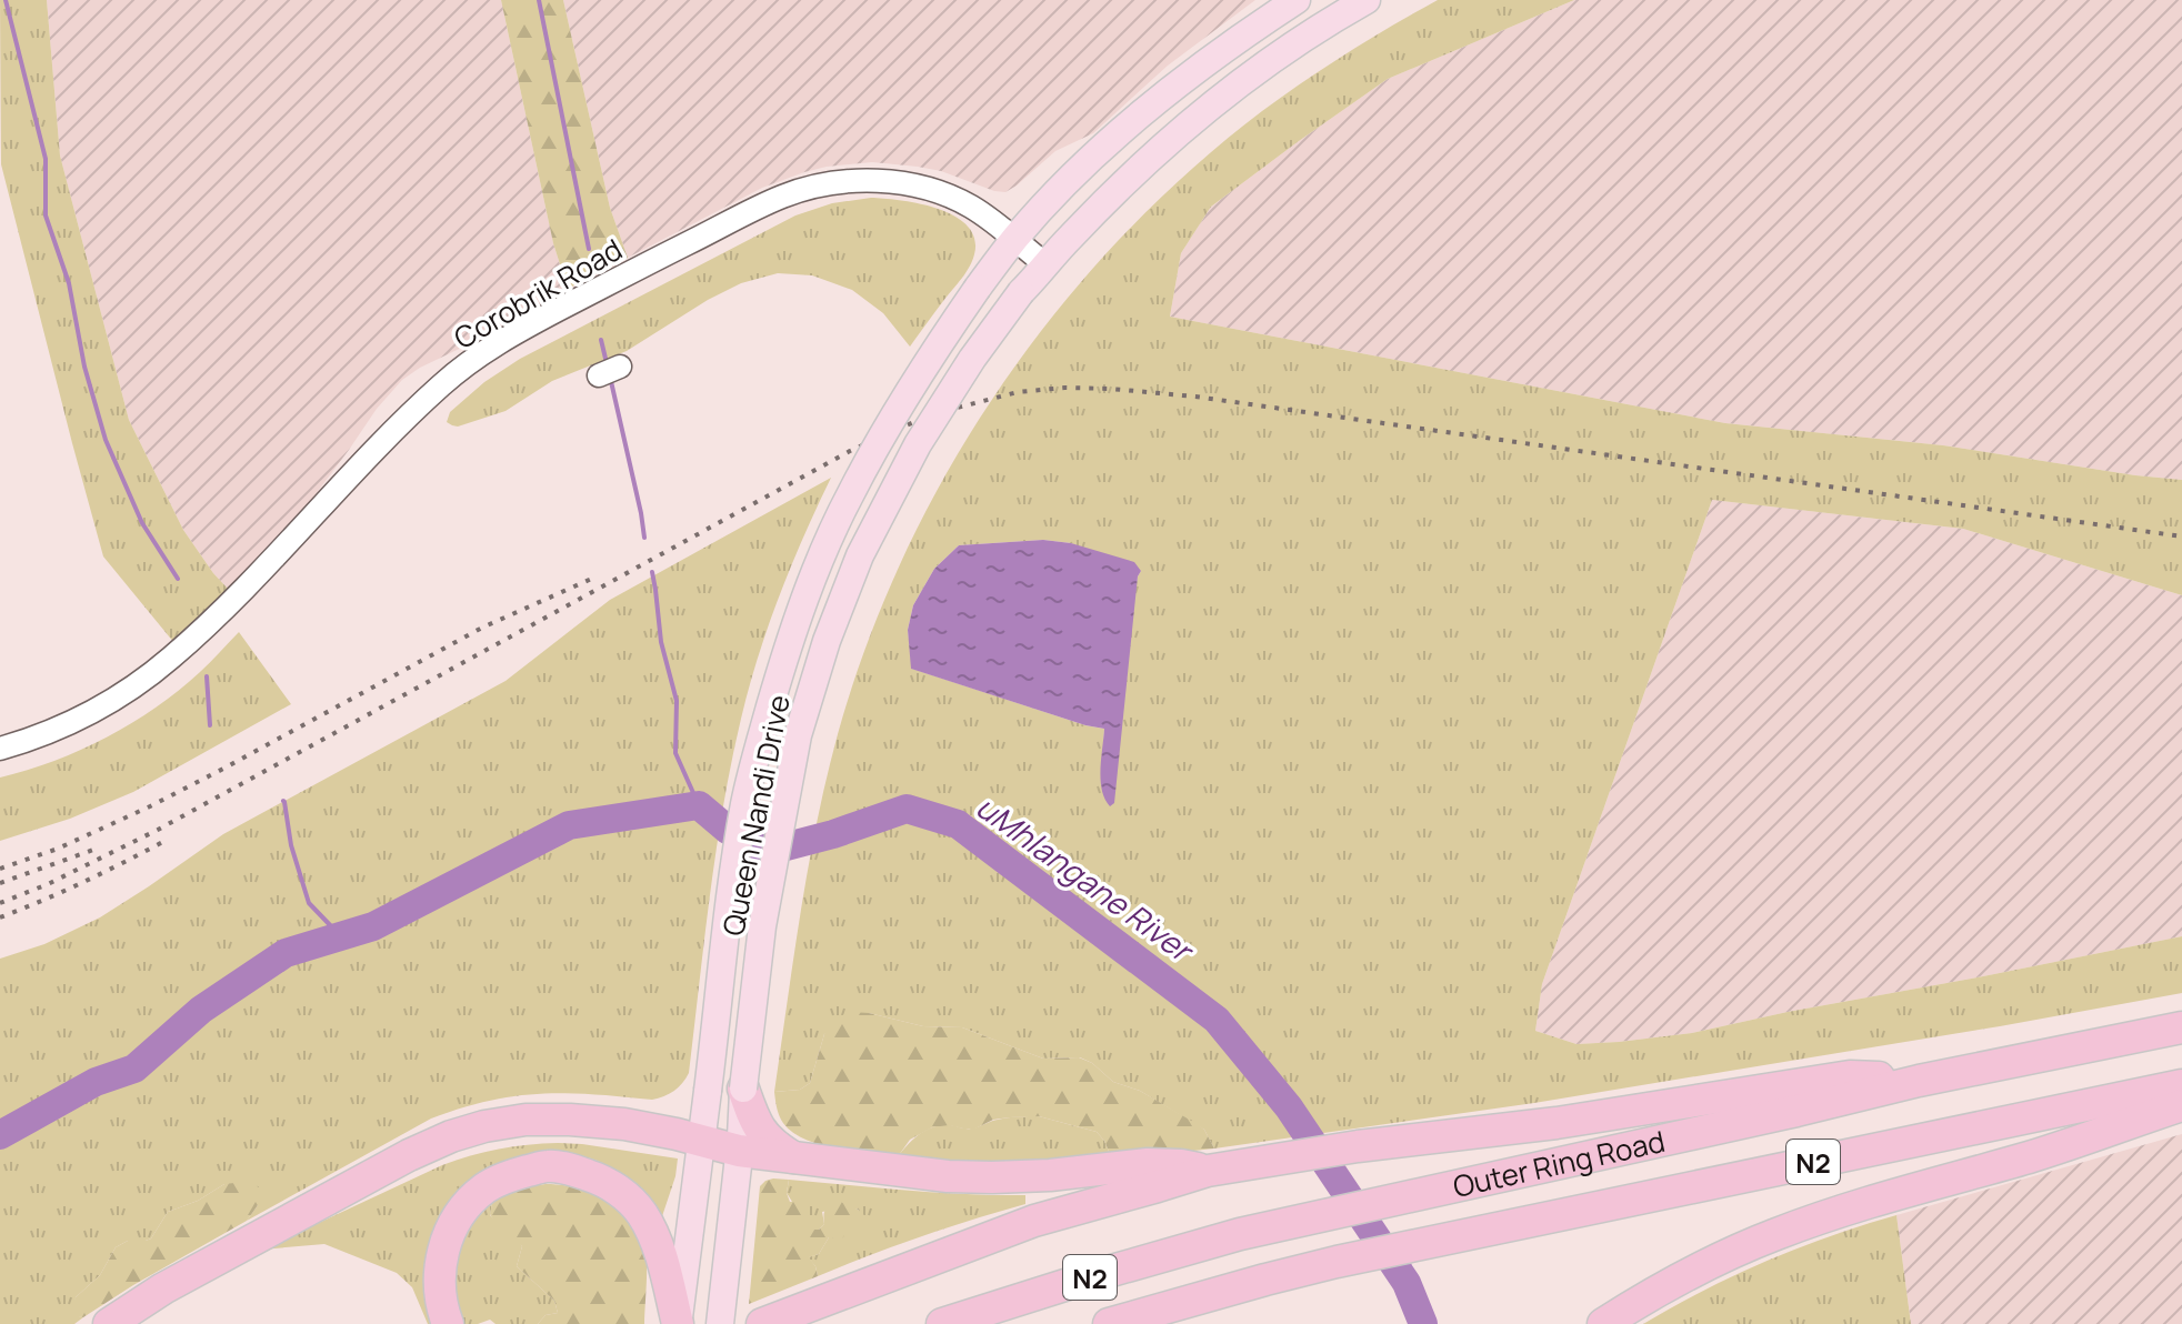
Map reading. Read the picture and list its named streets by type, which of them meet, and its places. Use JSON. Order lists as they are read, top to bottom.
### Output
{
  "streets": {
    "highway": ["N2", "Outer Ring Road"],
    "main road": ["Queen Nandi Drive"],
    "street": ["Corobrik Road"]
  },
  "crossings": [
    ["Corobrik Road", "Queen Nandi Drive"]
  ],
  "water": ["uMhlangane River"]
}
